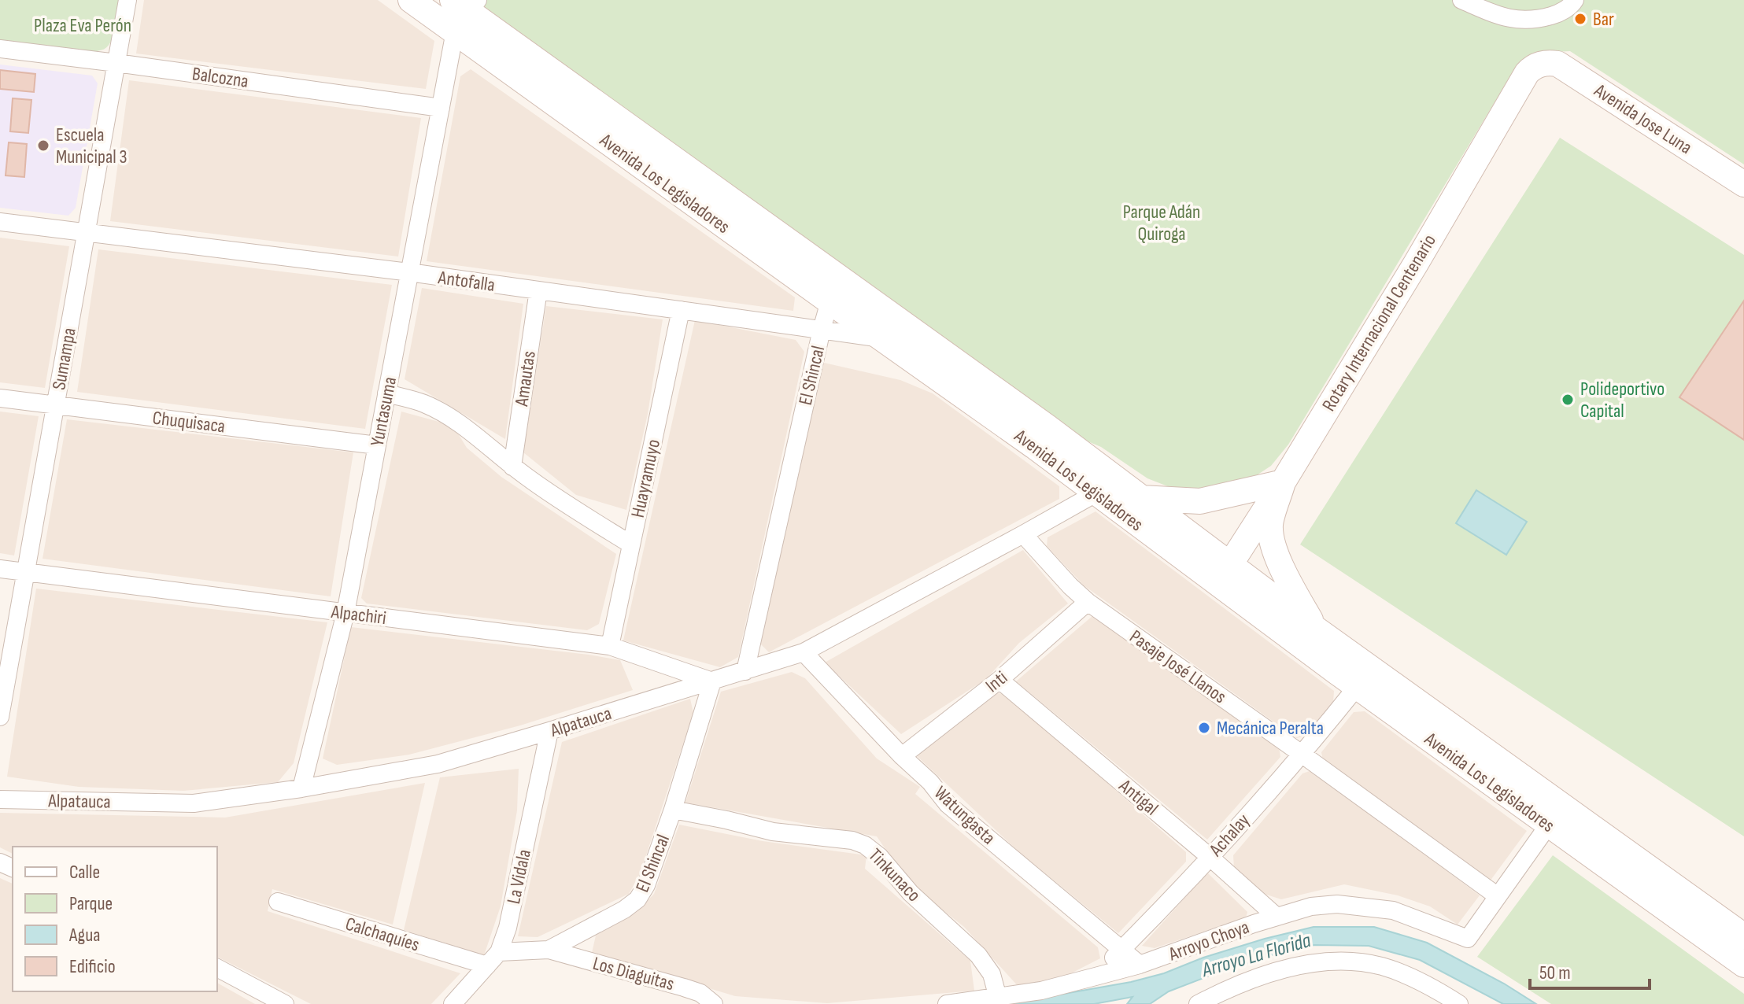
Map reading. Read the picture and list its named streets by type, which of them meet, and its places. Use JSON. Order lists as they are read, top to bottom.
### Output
{
  "streets": {
    "main road": ["Avenida Jose Luna", "Avenida Los Legisladores", "Rotary Internacional Centenario"],
    "street": [
      "Balcozna",
      "Antofalla",
      "Sumampa",
      "El Shincal",
      "Amautas",
      "Yuntasuma",
      "Chuquisaca",
      "Huayramuyo",
      "Alpachiri",
      "Pasaje José Llanos",
      "Inti",
      "Alpatauca",
      "Antigal",
      "Watungasta",
      "Achalay",
      "Tinkunaco",
      "La Vidala",
      "Calchaquíes",
      "Arroyo Choya",
      "Los Diaguitas"
    ]
  },
  "crossings": [
    ["Balcozna", "Sumampa"],
    ["Balcozna", "Yuntasuma"],
    ["Avenida Jose Luna", "Rotary Internacional Centenario"],
    ["Avenida Los Legisladores", "Antofalla"],
    ["Avenida Los Legisladores", "Rotary Internacional Centenario"],
    ["Avenida Los Legisladores", "El Shincal"],
    ["Avenida Los Legisladores", "Yuntasuma"],
    ["Avenida Los Legisladores", "Alpatauca"],
    ["Avenida Los Legisladores", "Achalay"],
    ["Antofalla", "Sumampa"],
    ["Antofalla", "El Shincal"],
    ["Antofalla", "Amautas"],
    ["Antofalla", "Yuntasuma"],
    ["Antofalla", "Huayramuyo"],
    ["Sumampa", "Chuquisaca"],
    ["Sumampa", "Alpachiri"],
    ["El Shincal", "Alpachiri"],
    ["El Shincal", "Alpatauca"],
    ["El Shincal", "Tinkunaco"],
    ["El Shincal", "La Vidala"],
    ["El Shincal", "Los Diaguitas"],
    ["Yuntasuma", "Chuquisaca"],
    ["Yuntasuma", "Alpachiri"],
    ["Yuntasuma", "Alpatauca"],
    ["Huayramuyo", "Alpachiri"],
    ["Alpachiri", "Alpatauca"],
    ["Pasaje José Llanos", "Inti"],
    ["Pasaje José Llanos", "Alpatauca"],
    ["Pasaje José Llanos", "Achalay"],
    ["Pasaje José Llanos", "Arroyo Choya"],
    ["Inti", "Antigal"],
    ["Inti", "Watungasta"],
    ["Alpatauca", "Watungasta"],
    ["Alpatauca", "La Vidala"],
    ["Antigal", "Achalay"],
    ["Antigal", "Arroyo Choya"],
    ["Watungasta", "Achalay"],
    ["Watungasta", "Arroyo Choya"],
    ["Achalay", "Arroyo Choya"],
    ["Tinkunaco", "Arroyo Choya"],
    ["La Vidala", "Calchaquíes"]
  ],
  "water": ["Arroyo La Florida"],
  "parks": ["Plaza Eva Perón", "Parque Adán Quiroga"],
  "places": [
    "Bar",
    "Escuela Municipal 3",
    "Polideportivo Capital",
    "Mecánica Peralta"
  ],
  "legend": [
    "Calle",
    "Parque",
    "Agua",
    "Edificio"
  ],
  "scale_bar": "50 m"
}
